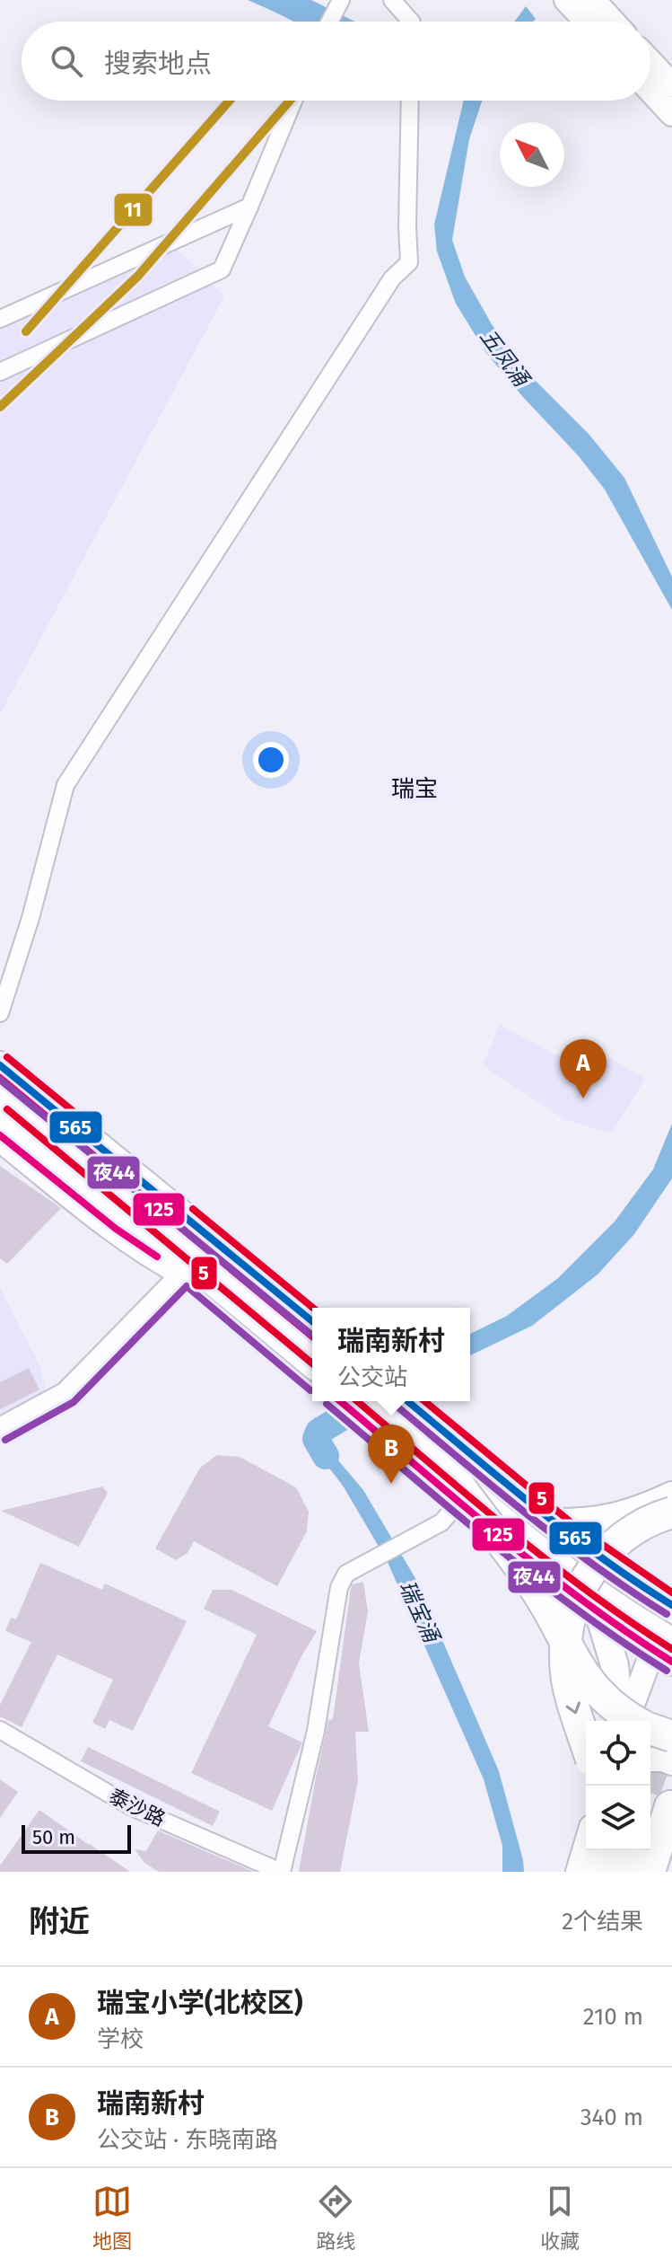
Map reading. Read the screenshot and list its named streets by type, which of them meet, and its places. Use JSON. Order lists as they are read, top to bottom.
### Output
{
  "streets": {
    "street": ["泰沙路"]
  },
  "districts": ["瑞宝"],
  "water": ["五凤涌", "瑞宝涌"],
  "lines": [
    "transit line 11",
    "transit line 5",
    "transit line 565",
    "transit line 125",
    "transit line 夜44"
  ],
  "scale_bar": "50 m",
  "north": "top left",
  "page": {
    "search": "搜索地点",
    "pins": ["A", "B"],
    "popup": ["瑞南新村", "公交站"],
    "scale": "50 m",
    "heading": ["附近", "2个结果"],
    "list": [
      {
        "mark": "A",
        "name": "瑞宝小学(北校区)",
        "note": "学校",
        "value": "210 m"
      },
      {
        "mark": "B",
        "name": "瑞南新村",
        "note": "公交站 · 东晓南路",
        "value": "340 m"
      }
    ],
    "nav": ["地图", "路线", "收藏"]
  }
}
